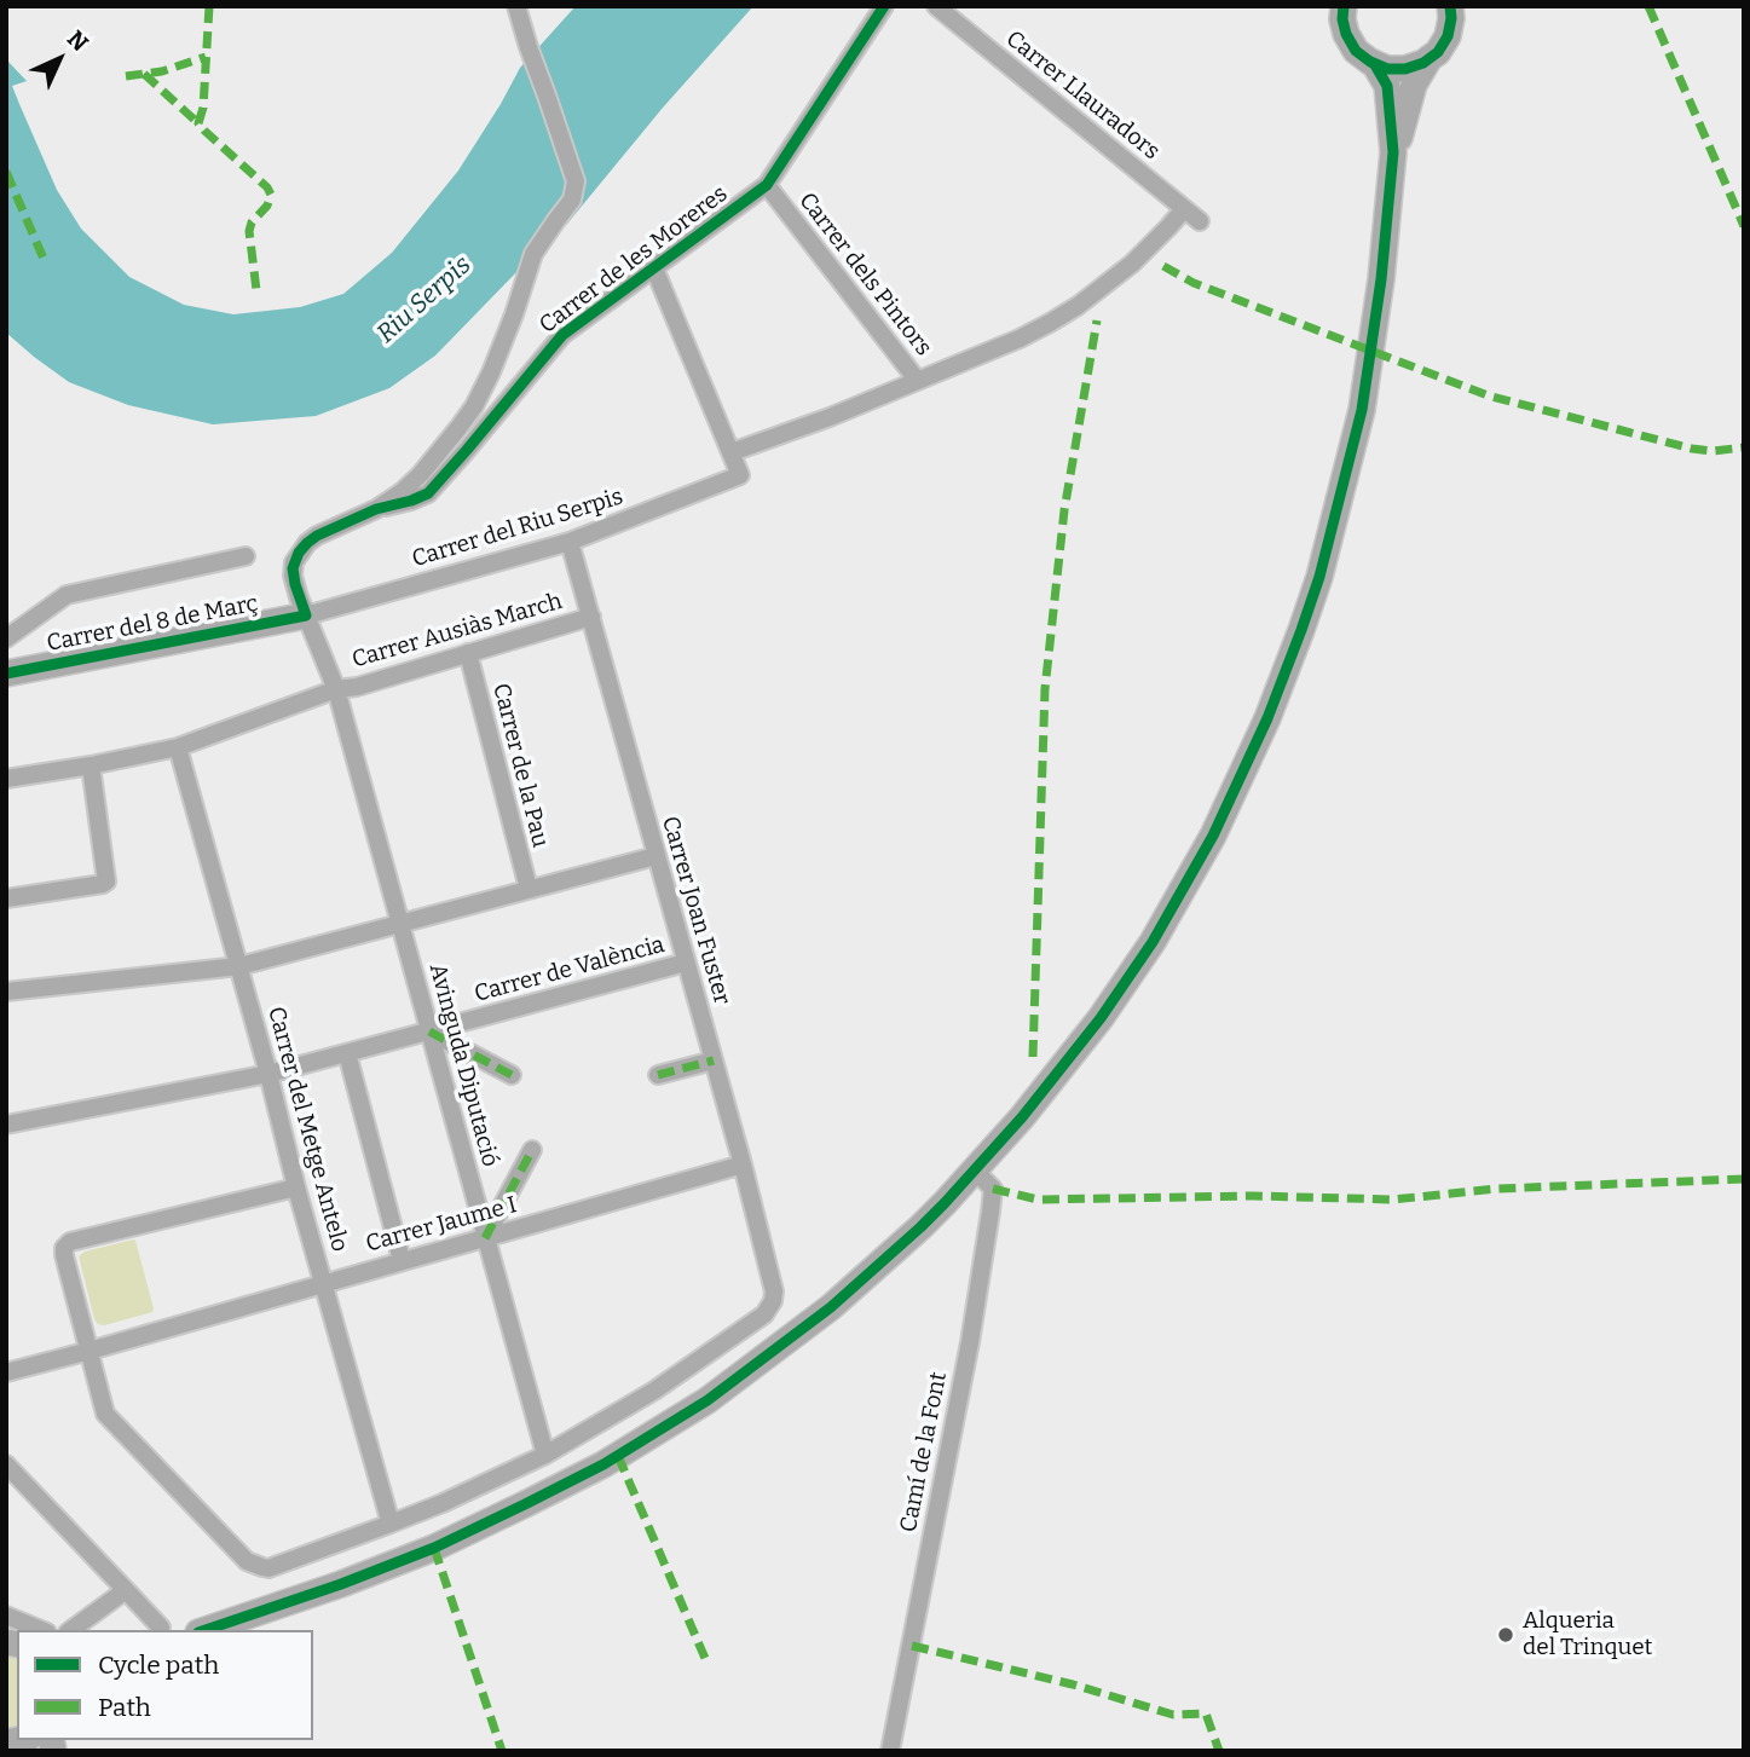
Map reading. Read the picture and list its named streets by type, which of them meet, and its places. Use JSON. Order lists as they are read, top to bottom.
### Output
{
  "streets": {
    "main road": ["Carrer del 8 de Març"],
    "street": [
      "Carrer Llauradors",
      "Carrer de les Moreres",
      "Carrer dels Pintors",
      "Carrer del Riu Serpis",
      "Carrer Ausiàs March",
      "Carrer de la Pau",
      "Carrer Joan Fuster",
      "Carrer de València",
      "Avinguda Diputació",
      "Carrer del Metge Antelo",
      "Carrer Jaume I",
      "Camí de la Font"
    ]
  },
  "crossings": [
    ["Carrer Llauradors", "Carrer dels Pintors"],
    ["Carrer de les Moreres", "Carrer dels Pintors"],
    ["Carrer del Riu Serpis", "Carrer del 8 de Març"],
    ["Carrer del Riu Serpis", "Carrer Joan Fuster"],
    ["Carrer Ausiàs March", "Carrer de la Pau"],
    ["Carrer Ausiàs March", "Carrer Joan Fuster"],
    ["Carrer Ausiàs March", "Avinguda Diputació"],
    ["Carrer Ausiàs March", "Carrer del Metge Antelo"],
    ["Carrer Joan Fuster", "Carrer de València"],
    ["Carrer Joan Fuster", "Avinguda Diputació"],
    ["Carrer Joan Fuster", "Carrer Jaume I"],
    ["Carrer de València", "Avinguda Diputació"],
    ["Carrer de València", "Carrer del Metge Antelo"],
    ["Avinguda Diputació", "Carrer Jaume I"],
    ["Carrer del Metge Antelo", "Carrer Jaume I"]
  ],
  "water": ["Riu Serpis"],
  "places": ["Alqueria del Trinquet"],
  "legend": ["Cycle path", "Path"],
  "north": "top right"
}
